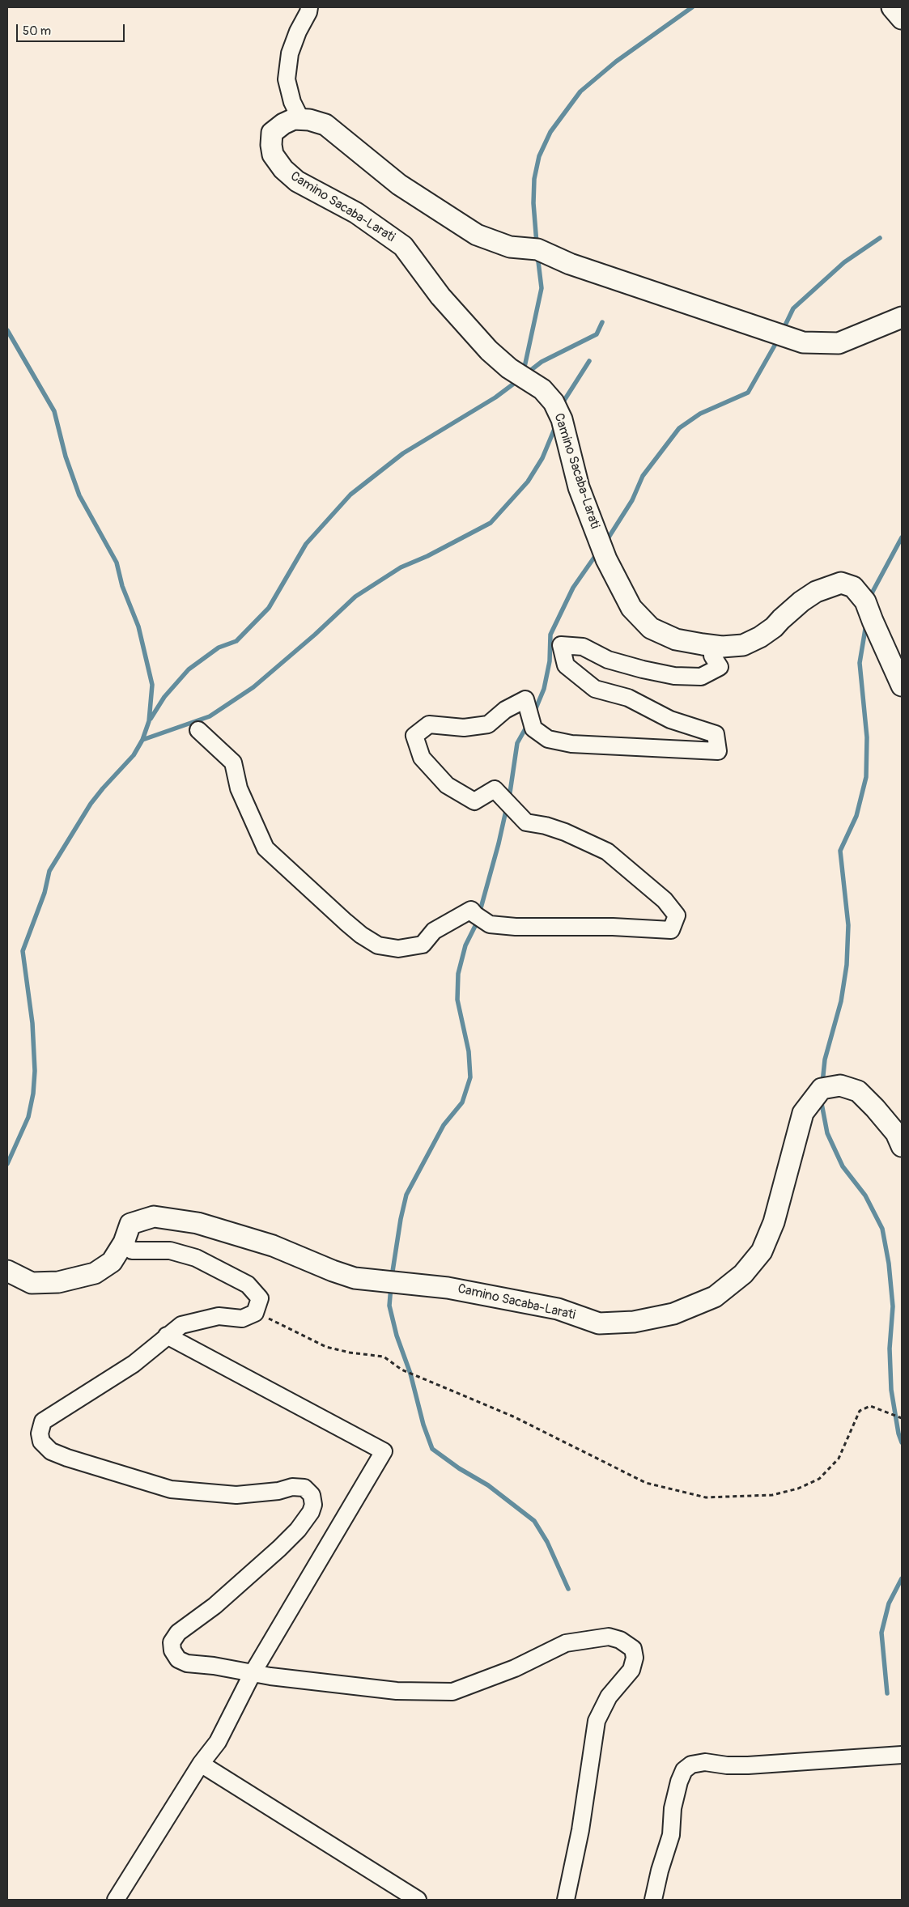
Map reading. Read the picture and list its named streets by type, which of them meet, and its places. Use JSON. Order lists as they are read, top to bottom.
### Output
{
  "streets": {
    "street": ["Camino Sacaba-Larati"]
  },
  "scale_bar": "50 m"
}
